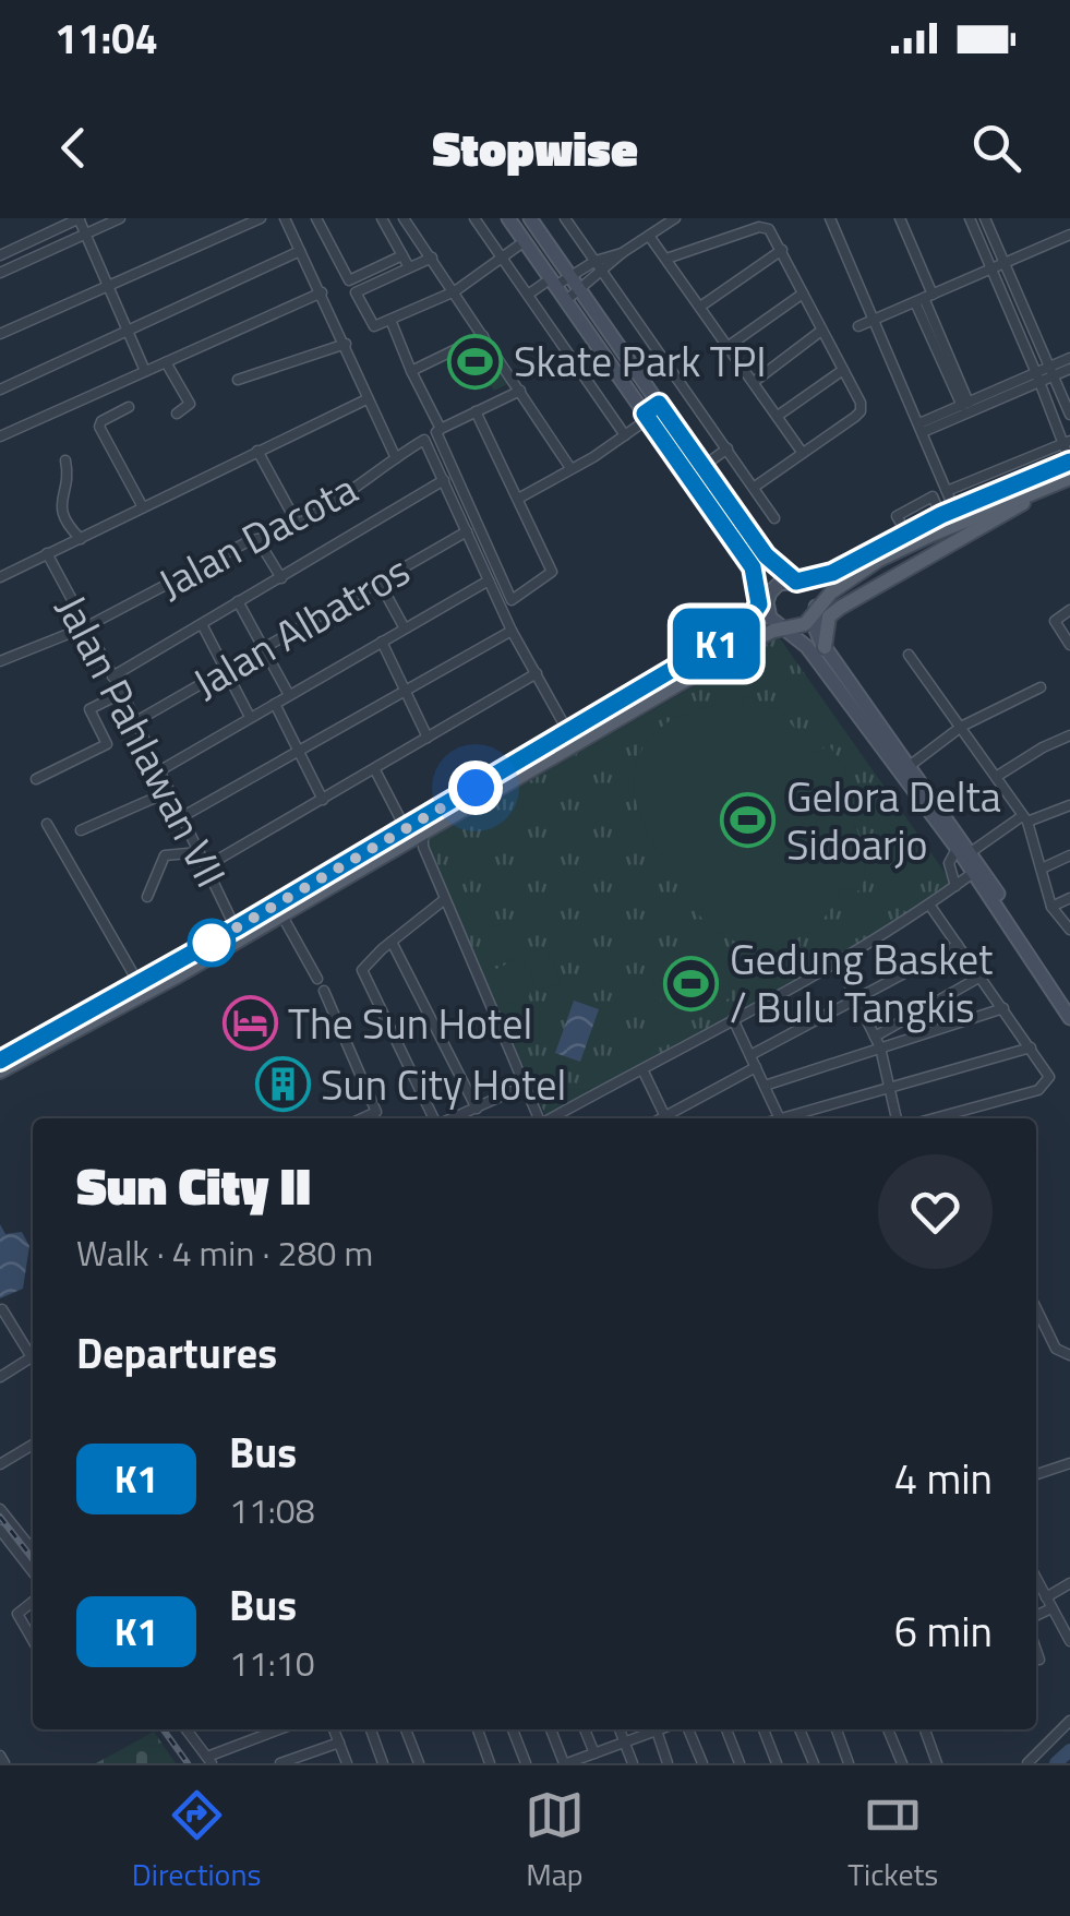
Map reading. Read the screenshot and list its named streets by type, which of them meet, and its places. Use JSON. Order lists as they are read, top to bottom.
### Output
{
  "streets": {
    "street": ["Jalan Dacota", "Jalan Albatros", "Jalan Pahlawan VII"]
  },
  "crossings": [
    ["Jalan Dacota", "Jalan Pahlawan VII"],
    ["Jalan Albatros", "Jalan Pahlawan VII"]
  ],
  "places": {
    "sports": ["Skate Park TPI", "Gelora Delta Sidoarjo", "Gedung Basket / Bulu Tangkis"],
    "hotel": ["The Sun Hotel"],
    "building": ["Sun City Hotel"]
  },
  "lines": ["bus line K1"],
  "page": {
    "status": "11:04",
    "header": "Stopwise",
    "on_map": "K1",
    "heading": [
      ["Sun City II", "Walk · 4 min · 280 m"],
      "Departures"
    ],
    "list": [
      {
        "mark": "K1",
        "name": "Bus",
        "note": "11:08",
        "value": "4 min"
      },
      {
        "mark": "K1",
        "name": "Bus",
        "note": "11:10",
        "value": "6 min"
      }
    ],
    "tabs": ["Directions", "Map", "Tickets"]
  }
}
